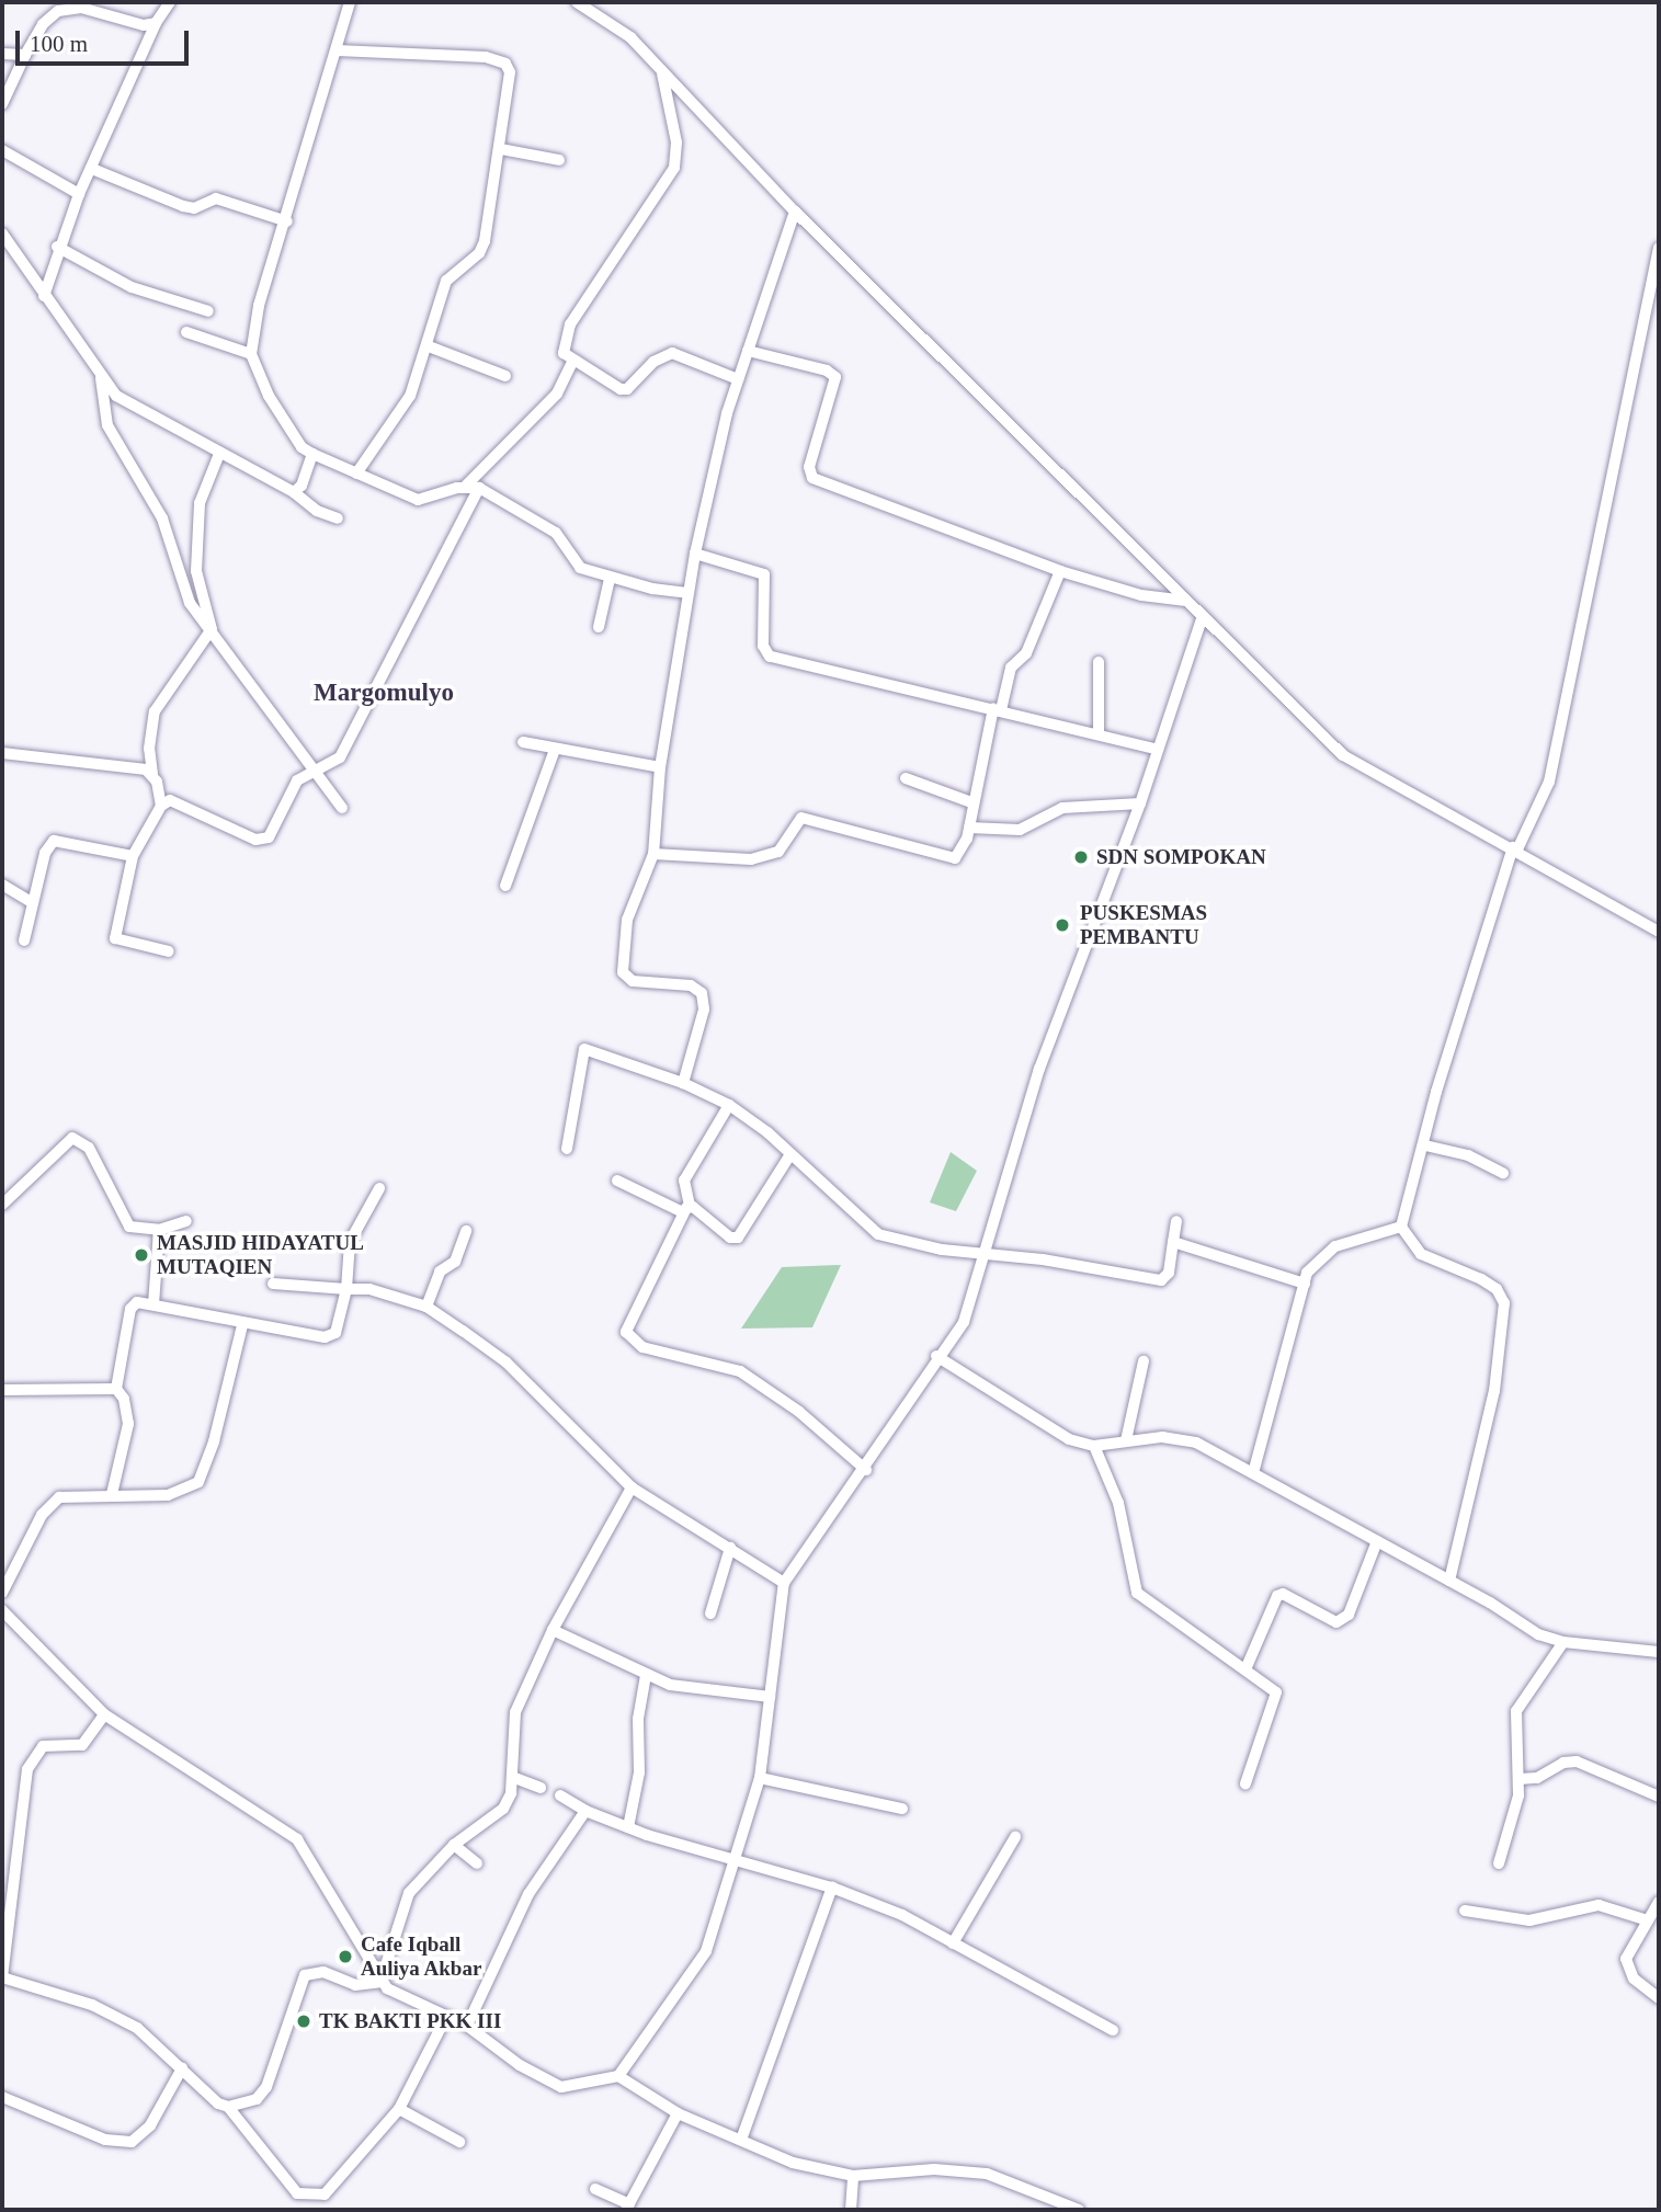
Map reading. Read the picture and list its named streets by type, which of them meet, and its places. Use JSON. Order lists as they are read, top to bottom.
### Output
{
  "districts": ["Margomulyo"],
  "places": [
    "SDN SOMPOKAN",
    "PUSKESMAS PEMBANTU",
    "MASJID HIDAYATUL MUTAQIEN",
    "Cafe Iqball Auliya Akbar",
    "TK BAKTI PKK III"
  ],
  "scale_bar": "100 m"
}
